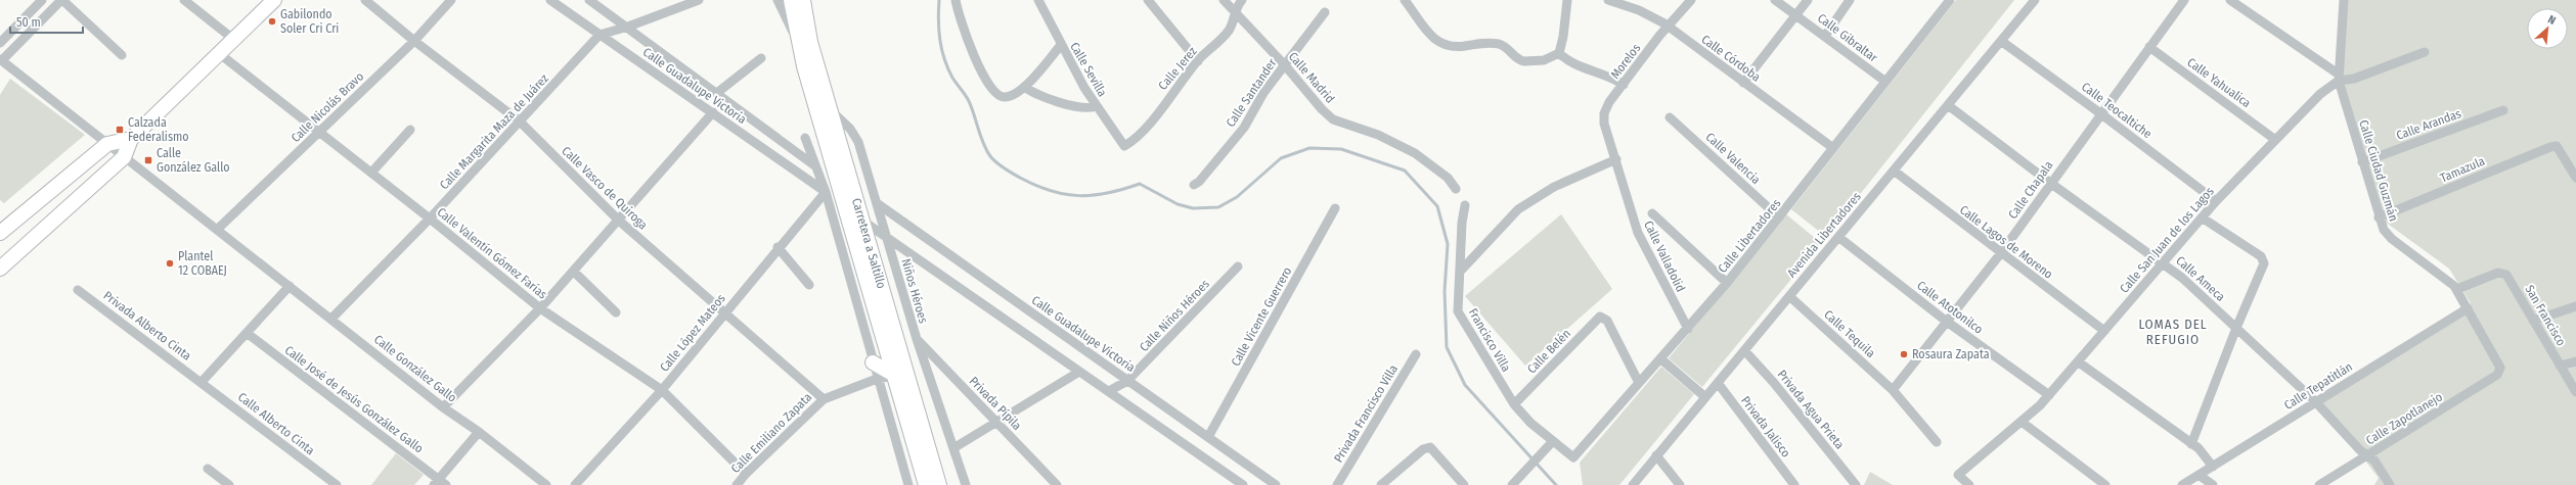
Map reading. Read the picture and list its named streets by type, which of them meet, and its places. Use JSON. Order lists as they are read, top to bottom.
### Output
{
  "streets": {
    "main road": ["Carretera a Saltillo"],
    "street": [
      "Calle Gibraltar",
      "Calle Córdoba",
      "Morelos",
      "Calle Jerez",
      "Calle Sevilla",
      "Calle Madrid",
      "Calle Yahualica",
      "Calle Guadalupe Victoria",
      "Calle Santander",
      "Calle Nicolás Bravo",
      "Calle Teocaltiche",
      "Calle Arandas",
      "Calle Margarita Maza de Juárez",
      "Calle Valencia",
      "Tamazula",
      "Calle Ciudad Guzmán",
      "Calle Vasco de Quiroga",
      "Calle Chapala",
      "Avenida Libertadores",
      "Calle Libertadores",
      "Calle San Juan de los Lagos",
      "Calle Lagos de Moreno",
      "Calle Valentín Gómez Farías",
      "Calle Valladolid",
      "Calle Ameca",
      "Niños Héroes",
      "Calle Atotonilco",
      "Calle Niños Héroes",
      "San Francisco",
      "Calle Vicente Guerrero",
      "Privada Alberto Cinta",
      "Calle López Mateos",
      "Calle Tequila",
      "Francisco Villa",
      "Calle Belén",
      "Calle González Gallo",
      "Calle Tepatitlán",
      "Calle José de Jesús González Gallo",
      "Privada Pípila",
      "Privada Agua Prieta",
      "Privada Francisco Villa",
      "Calle Zapotlanejo",
      "Calle Alberto Cinta",
      "Privada Jalisco",
      "Calle Emiliano Zapata"
    ]
  },
  "crossings": [
    ["Calle Gibraltar", "Calle Libertadores"],
    ["Calle Córdoba", "Morelos"],
    ["Calle Córdoba", "Calle Libertadores"],
    ["Morelos", "Calle Valladolid"],
    ["Calle Jerez", "Calle Sevilla"],
    ["Calle Jerez", "Calle Madrid"],
    ["Calle Madrid", "Calle Santander"],
    ["Calle Yahualica", "Calle Chapala"],
    ["Calle Yahualica", "Calle San Juan de los Lagos"],
    ["Calle Guadalupe Victoria", "Calle Margarita Maza de Juárez"],
    ["Calle Guadalupe Victoria", "Niños Héroes"],
    ["Calle Guadalupe Victoria", "Calle Niños Héroes"],
    ["Calle Guadalupe Victoria", "Calle Vicente Guerrero"],
    ["Calle Guadalupe Victoria", "Calle López Mateos"],
    ["Calle Nicolás Bravo", "Calle Vasco de Quiroga"],
    ["Calle Nicolás Bravo", "Calle Valentín Gómez Farías"],
    ["Calle Nicolás Bravo", "Calle González Gallo"],
    ["Calle Teocaltiche", "Calle Chapala"],
    ["Calle Teocaltiche", "Avenida Libertadores"],
    ["Calle Teocaltiche", "Calle San Juan de los Lagos"],
    ["Calle Arandas", "Calle Ciudad Guzmán"],
    ["Calle Margarita Maza de Juárez", "Calle Vasco de Quiroga"],
    ["Calle Margarita Maza de Juárez", "Calle Valentín Gómez Farías"],
    ["Calle Margarita Maza de Juárez", "Calle González Gallo"],
    ["Calle Valencia", "Calle Libertadores"],
    ["Tamazula", "Calle Ciudad Guzmán"],
    ["Calle Ciudad Guzmán", "Calle San Juan de los Lagos"],
    ["Calle Ciudad Guzmán", "San Francisco"],
    ["Calle Ciudad Guzmán", "Calle Tepatitlán"],
    ["Calle Ciudad Guzmán", "Calle Zapotlanejo"],
    ["Calle Vasco de Quiroga", "Calle López Mateos"],
    ["Calle Vasco de Quiroga", "Calle Emiliano Zapata"],
    ["Calle Chapala", "Calle Lagos de Moreno"],
    ["Calle Chapala", "Calle Ameca"],
    ["Calle Chapala", "Calle Atotonilco"],
    ["Calle Chapala", "Calle Tequila"],
    ["Avenida Libertadores", "Calle Lagos de Moreno"],
    ["Avenida Libertadores", "Calle Ameca"],
    ["Avenida Libertadores", "Calle Atotonilco"],
    ["Avenida Libertadores", "Calle Tequila"],
    ["Avenida Libertadores", "Privada Agua Prieta"],
    ["Avenida Libertadores", "Privada Jalisco"],
    ["Calle Libertadores", "Calle Valladolid"],
    ["Calle Libertadores", "Francisco Villa"],
    ["Calle Libertadores", "Calle Belén"],
    ["Calle San Juan de los Lagos", "Calle Lagos de Moreno"],
    ["Calle San Juan de los Lagos", "Calle Ameca"],
    ["Calle San Juan de los Lagos", "Calle Atotonilco"],
    ["Carretera a Saltillo", "Niños Héroes"],
    ["Carretera a Saltillo", "Calle Emiliano Zapata"],
    ["Calle Valentín Gómez Farías", "Calle López Mateos"],
    ["Calle Valentín Gómez Farías", "Calle Emiliano Zapata"],
    ["Calle Ameca", "Calle Tepatitlán"],
    ["Calle Ameca", "Calle Zapotlanejo"],
    ["Niños Héroes", "Privada Pípila"],
    ["Privada Alberto Cinta", "Calle Alberto Cinta"],
    ["Francisco Villa", "Calle Belén"]
  ],
  "districts": ["LOMAS DEL REFUGIO"],
  "places": {
    "other": ["Gabilondo Soler Cri Cri", "Plantel 12 COBAEJ", "Rosaura Zapata"],
    "transit": ["Calzada Federalismo", "Calle González Gallo"]
  },
  "scale_bar": "50 m",
  "north": "top right"
}
